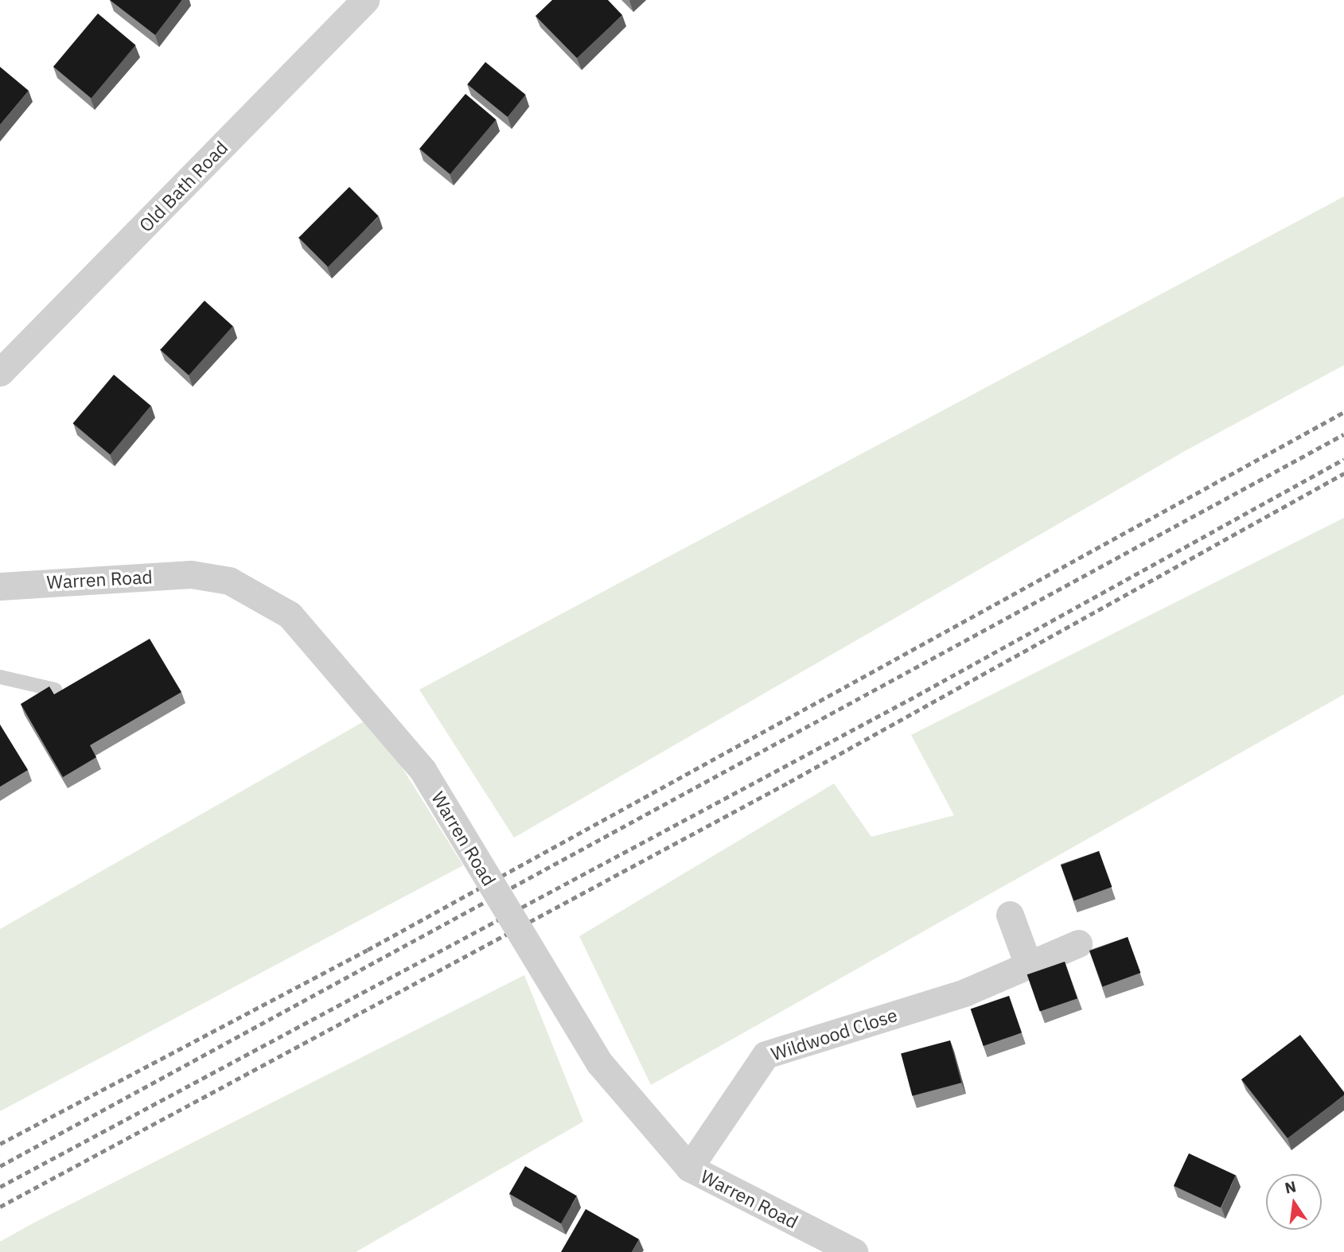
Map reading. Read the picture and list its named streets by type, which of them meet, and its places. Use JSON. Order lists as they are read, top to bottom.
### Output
{
  "streets": {
    "street": ["Old Bath Road", "Warren Road", "Wildwood Close"]
  },
  "crossings": [
    ["Warren Road", "Wildwood Close"]
  ],
  "north": "top"
}
